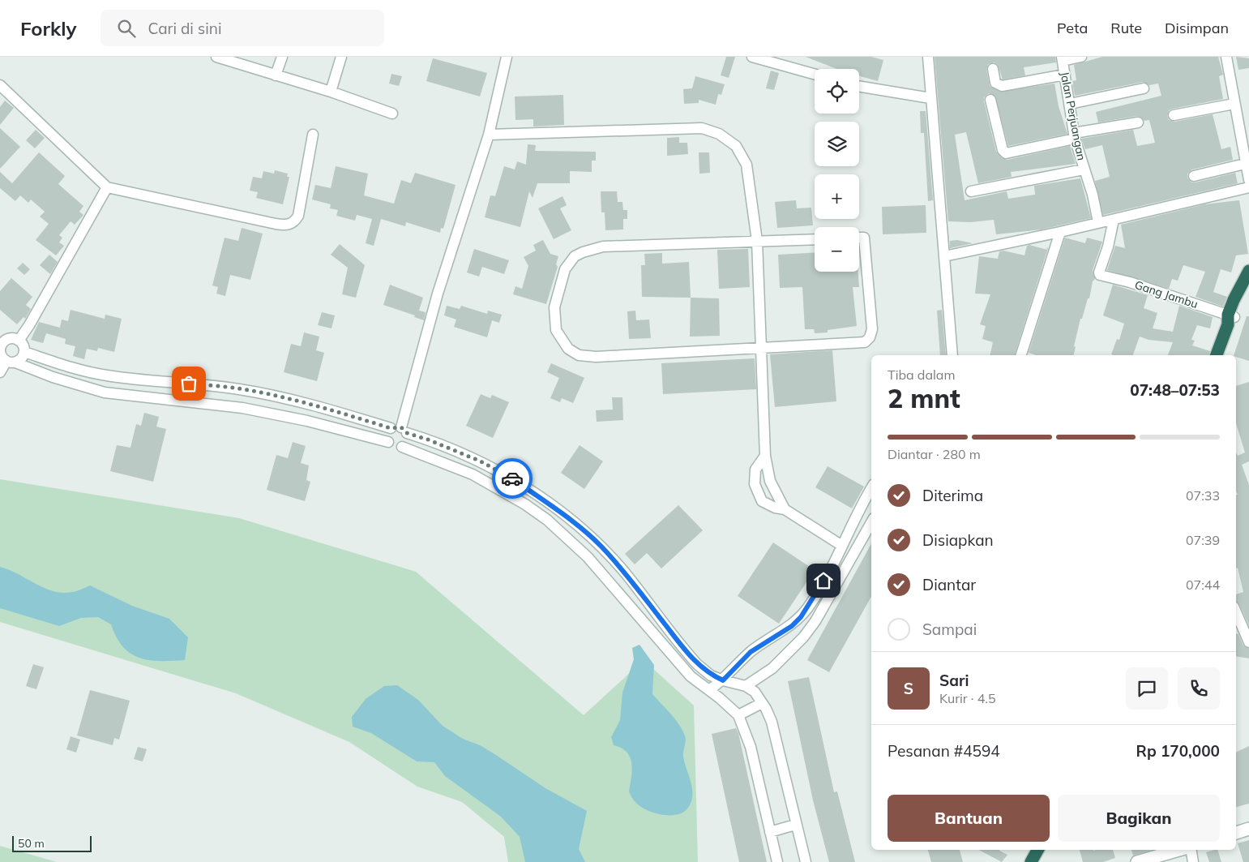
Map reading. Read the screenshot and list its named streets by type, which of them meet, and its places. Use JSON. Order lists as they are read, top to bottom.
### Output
{
  "streets": {
    "street": ["Jalan Perjuangan", "Gang Jambu"]
  },
  "scale_bar": "50 m",
  "page": {
    "header": "Forkly",
    "search": "Cari di sini",
    "nav": ["Peta", "Rute", "Disimpan"],
    "map_buttons": ["+", "−"],
    "heading": ["2 mnt", "Tiba dalam", "07:48–07:53"],
    "panel": [
      "Sari",
      "Kurir · 4.5",
      "Pesanan #4594",
      "Rp 170,000"
    ],
    "bar": "Diantar · 280 m",
    "list": [
      ["Diterima", "07:33"],
      ["Disiapkan", "07:39"],
      ["Diantar", "07:44"],
      "Sampai"
    ],
    "round": "S",
    "buttons": ["Bantuan", "Bagikan"],
    "scale": "50 m"
  }
}
